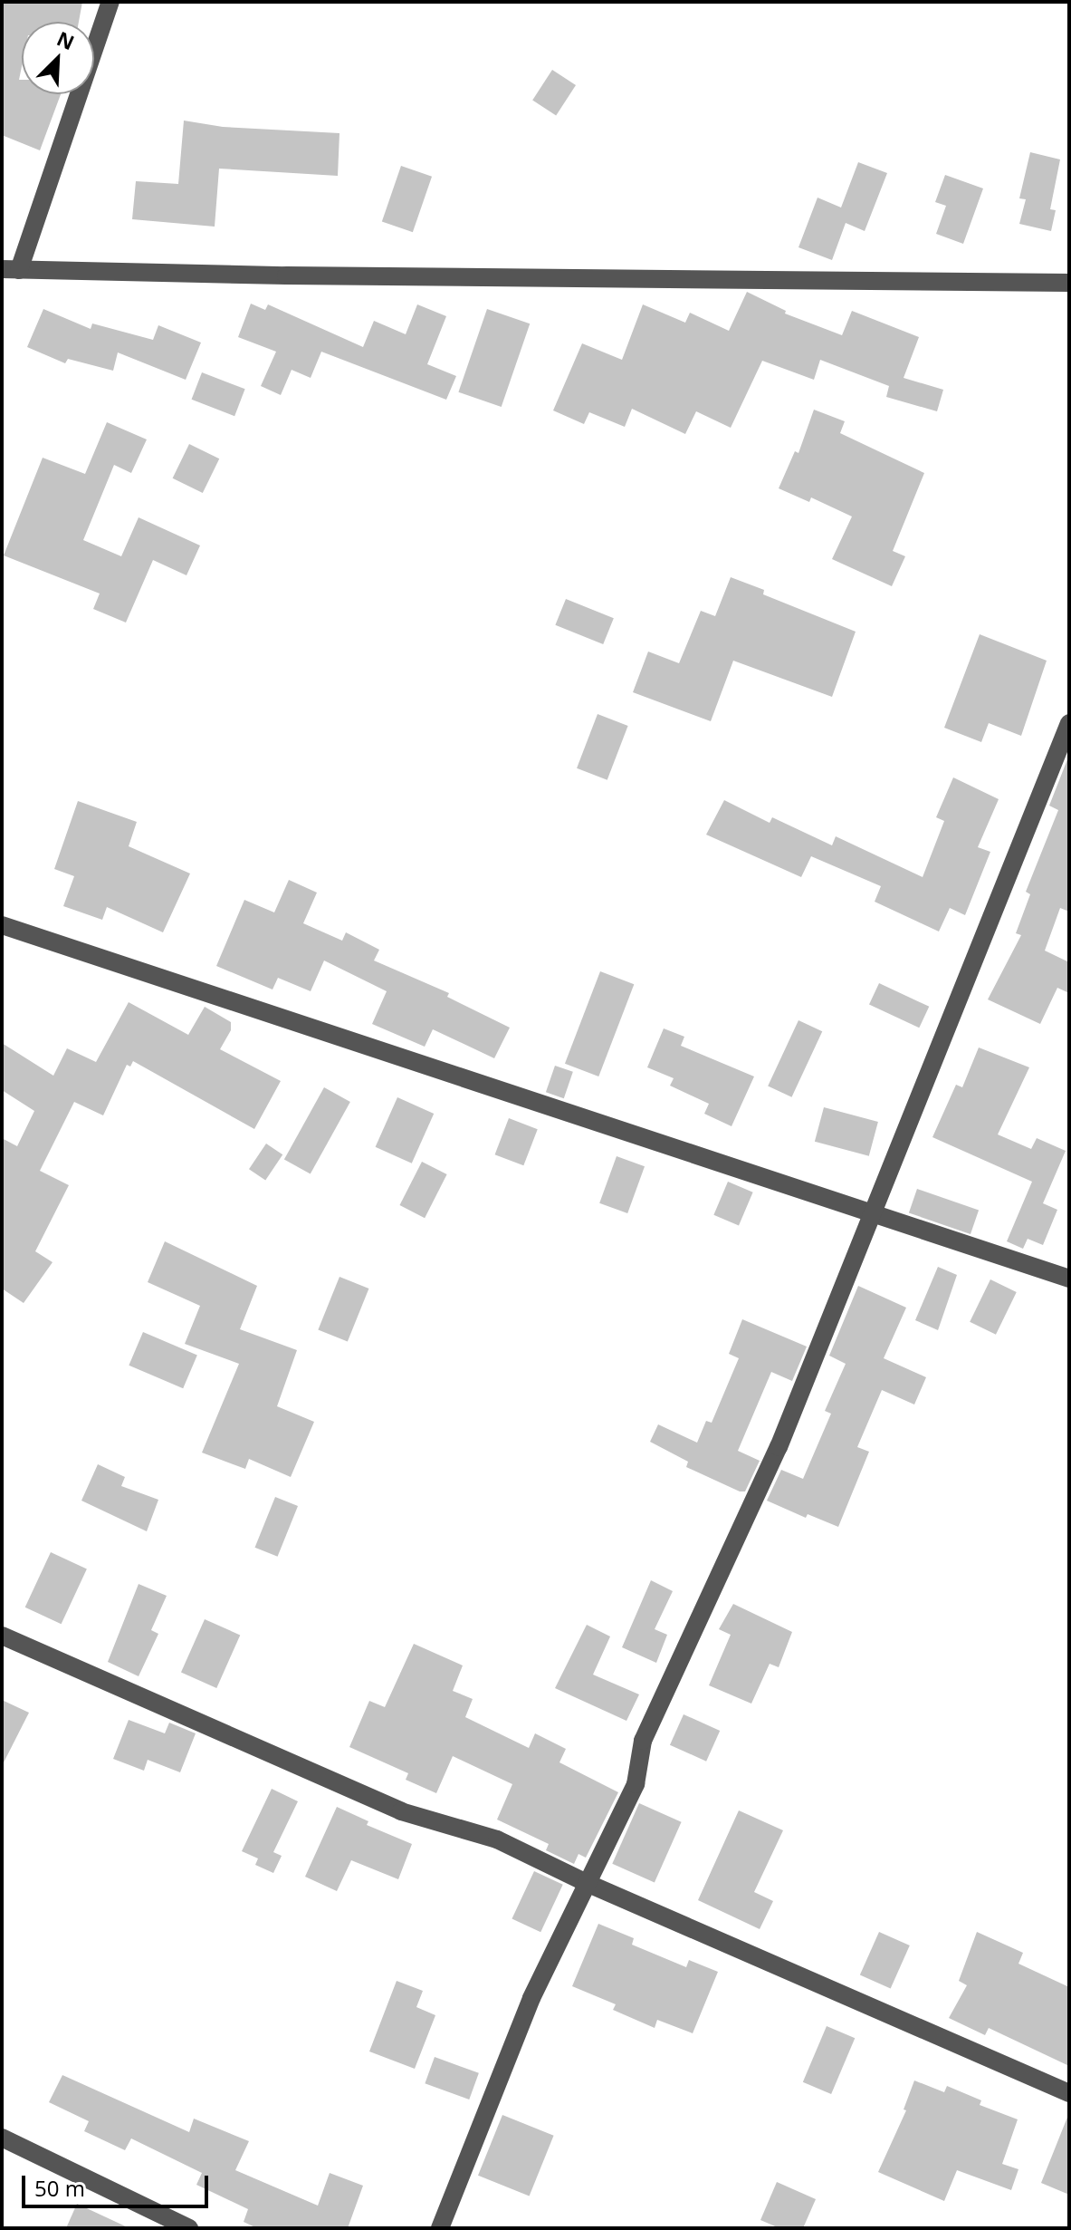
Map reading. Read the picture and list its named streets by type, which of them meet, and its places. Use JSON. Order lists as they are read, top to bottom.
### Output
{
  "scale_bar": "50 m",
  "north": "top right"
}
